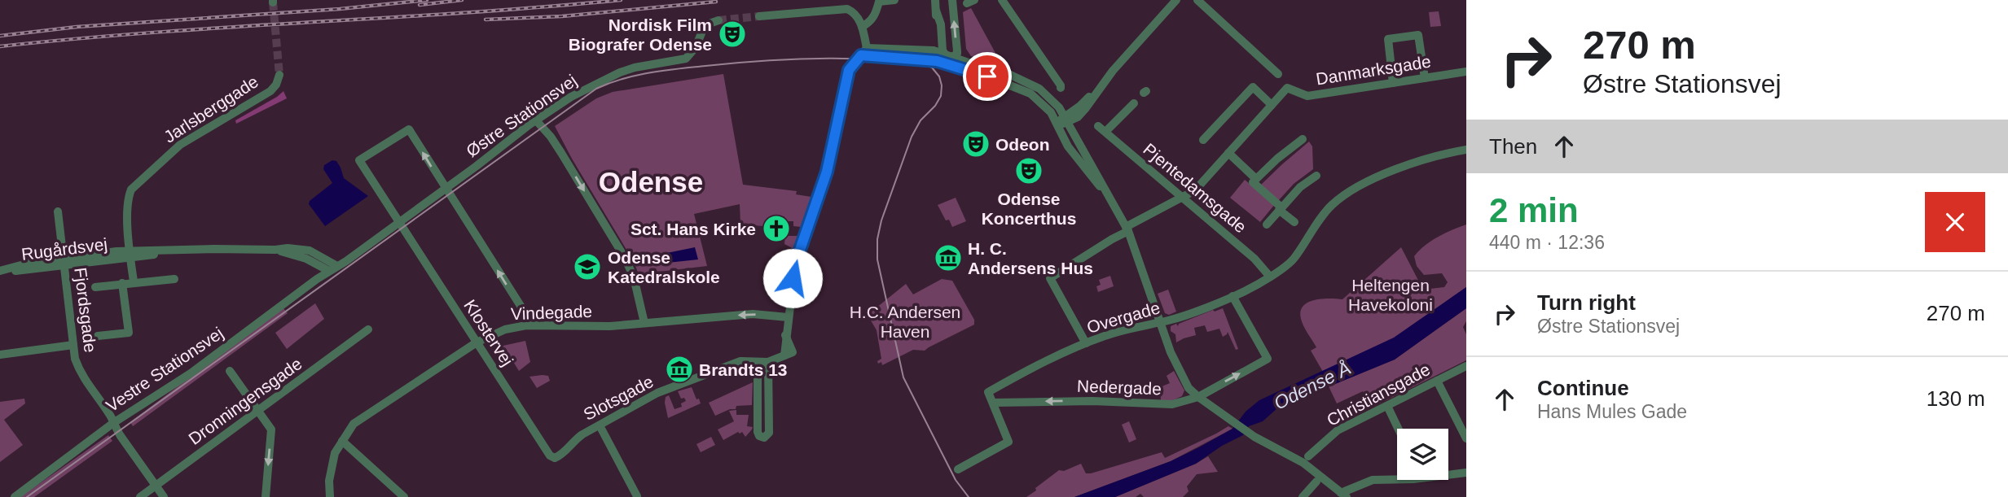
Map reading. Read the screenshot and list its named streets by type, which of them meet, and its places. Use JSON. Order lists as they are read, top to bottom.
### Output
{
  "streets": {
    "street": [
      "Danmarksgade",
      "Jarlsberggade",
      "Østre Stationsvej",
      "Pjentedamsgade",
      "Rugårdsvej",
      "Fjordsgade",
      "Vindegade",
      "Overgade",
      "Klostervej",
      "Vestre Stationsvej",
      "Nedergade",
      "Christiansgade",
      "Slotsgade",
      "Dronningensgade"
    ]
  },
  "crossings": [
    ["Jarlsberggade", "Rugårdsvej"],
    ["Østre Stationsvej", "Rugårdsvej"],
    ["Østre Stationsvej", "Klostervej"],
    ["Østre Stationsvej", "Vestre Stationsvej"],
    ["Pjentedamsgade", "Overgade"],
    ["Rugårdsvej", "Fjordsgade"],
    ["Rugårdsvej", "Vestre Stationsvej"],
    ["Fjordsgade", "Vestre Stationsvej"],
    ["Fjordsgade", "Dronningensgade"],
    ["Vindegade", "Klostervej"],
    ["Vindegade", "Slotsgade"],
    ["Overgade", "Nedergade"],
    ["Klostervej", "Slotsgade"]
  ],
  "districts": ["Odense"],
  "water": ["Odense Å"],
  "parks": ["Heltengen Havekoloni", "H.C. Andersen Haven"],
  "places": {
    "theatre": ["Nordisk Film Biografer Odense", "Odeon", "Odense Koncerthus"],
    "church": ["Sct. Hans Kirke"],
    "museum": ["H. C. Andersens Hus", "Brandts 13"],
    "school or university": ["Odense Katedralskole"]
  },
  "page": {
    "turn": ["270 m", "Østre Stationsvej"],
    "then": "Then",
    "heading": ["2 min", "440 m · 12:36"],
    "list": [
      {
        "name": "Turn right",
        "note": "Østre Stationsvej",
        "value": "270 m"
      },
      {
        "name": "Continue",
        "note": "Hans Mules Gade",
        "value": "130 m"
      }
    ]
  }
}
